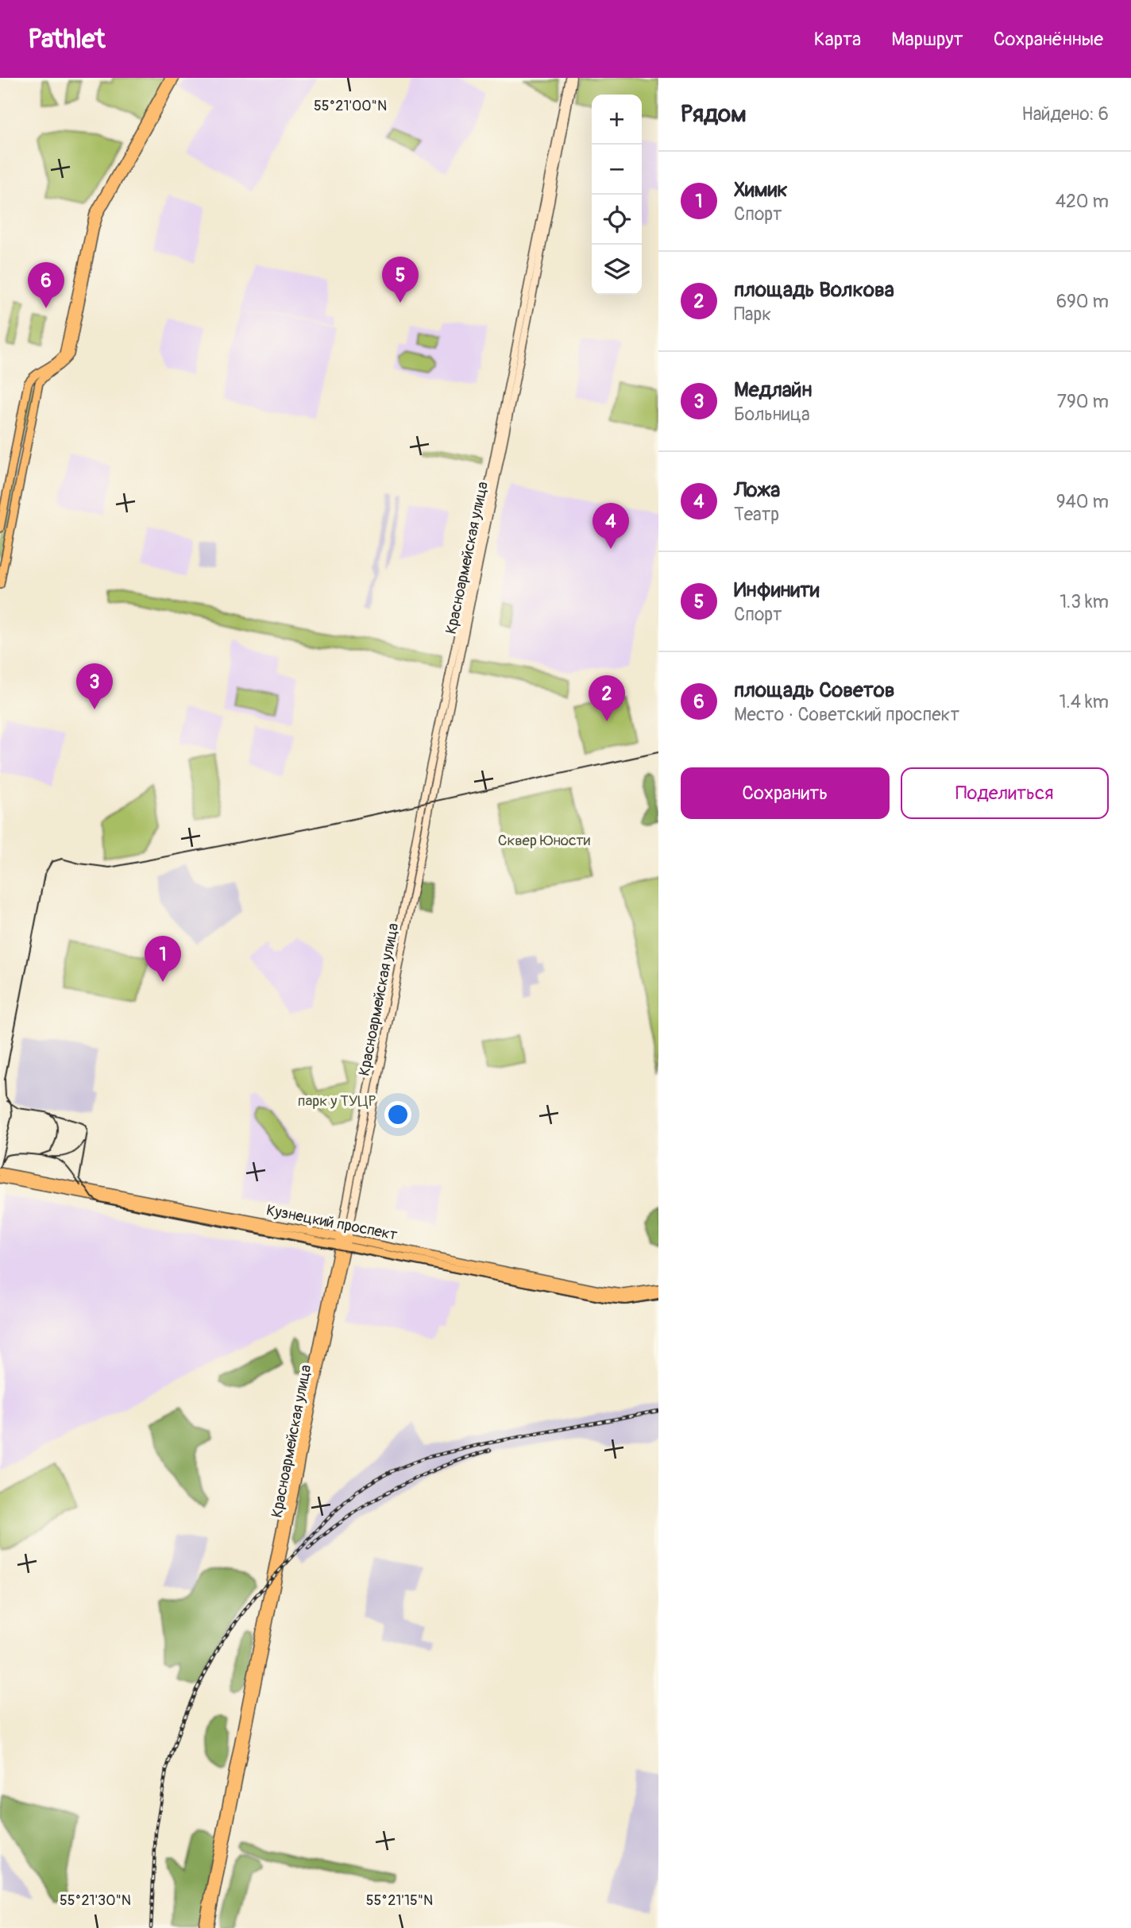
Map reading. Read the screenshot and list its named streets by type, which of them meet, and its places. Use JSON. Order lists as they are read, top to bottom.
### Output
{
  "streets": {
    "main road": ["Красноармейская улица", "Кузнецкий проспект"]
  },
  "crossings": [
    ["Красноармейская улица", "Кузнецкий проспект"]
  ],
  "parks": ["Сквер Юности", "парк у ТУЦР"],
  "page": {
    "header": "Pathlet",
    "nav": ["Карта", "Маршрут", "Сохранённые"],
    "heading": ["Рядом", "Найдено: 6"],
    "map_buttons": ["+", "−"],
    "list": [
      {
        "mark": "1",
        "name": "Химик",
        "note": "Спорт",
        "value": "420 m"
      },
      {
        "mark": "2",
        "name": "площадь Волкова",
        "note": "Парк",
        "value": "690 m"
      },
      {
        "mark": "3",
        "name": "Медлайн",
        "note": "Больница",
        "value": "790 m"
      },
      {
        "mark": "4",
        "name": "Ложа",
        "note": "Театр",
        "value": "940 m"
      },
      {
        "mark": "5",
        "name": "Инфинити",
        "note": "Спорт",
        "value": "1.3 km"
      },
      {
        "mark": "6",
        "name": "площадь Советов",
        "note": "Место · Советский проспект",
        "value": "1.4 km"
      }
    ],
    "pins": [
      "5",
      "6",
      "4",
      "3",
      "2",
      "1"
    ],
    "buttons": ["Сохранить", "Поделиться"]
  },
  "coordinates": ["55°21'00\"N", "55°21'30\"N", "55°21'15\"N"]
}
